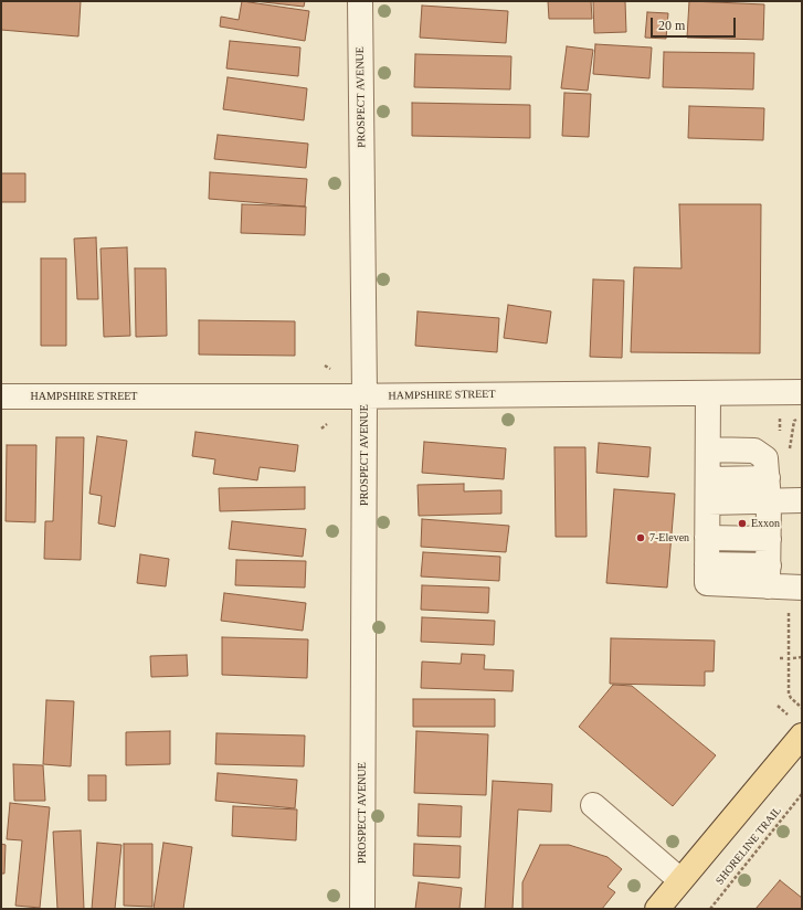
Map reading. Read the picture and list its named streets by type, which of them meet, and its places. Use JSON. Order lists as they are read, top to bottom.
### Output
{
  "streets": {
    "street": ["PROSPECT AVENUE", "HAMPSHIRE STREET"],
    "path": ["SHORELINE TRAIL"]
  },
  "crossings": [
    ["PROSPECT AVENUE", "HAMPSHIRE STREET"]
  ],
  "places": ["Exxon", "7-Eleven"],
  "scale_bar": "20 m"
}
